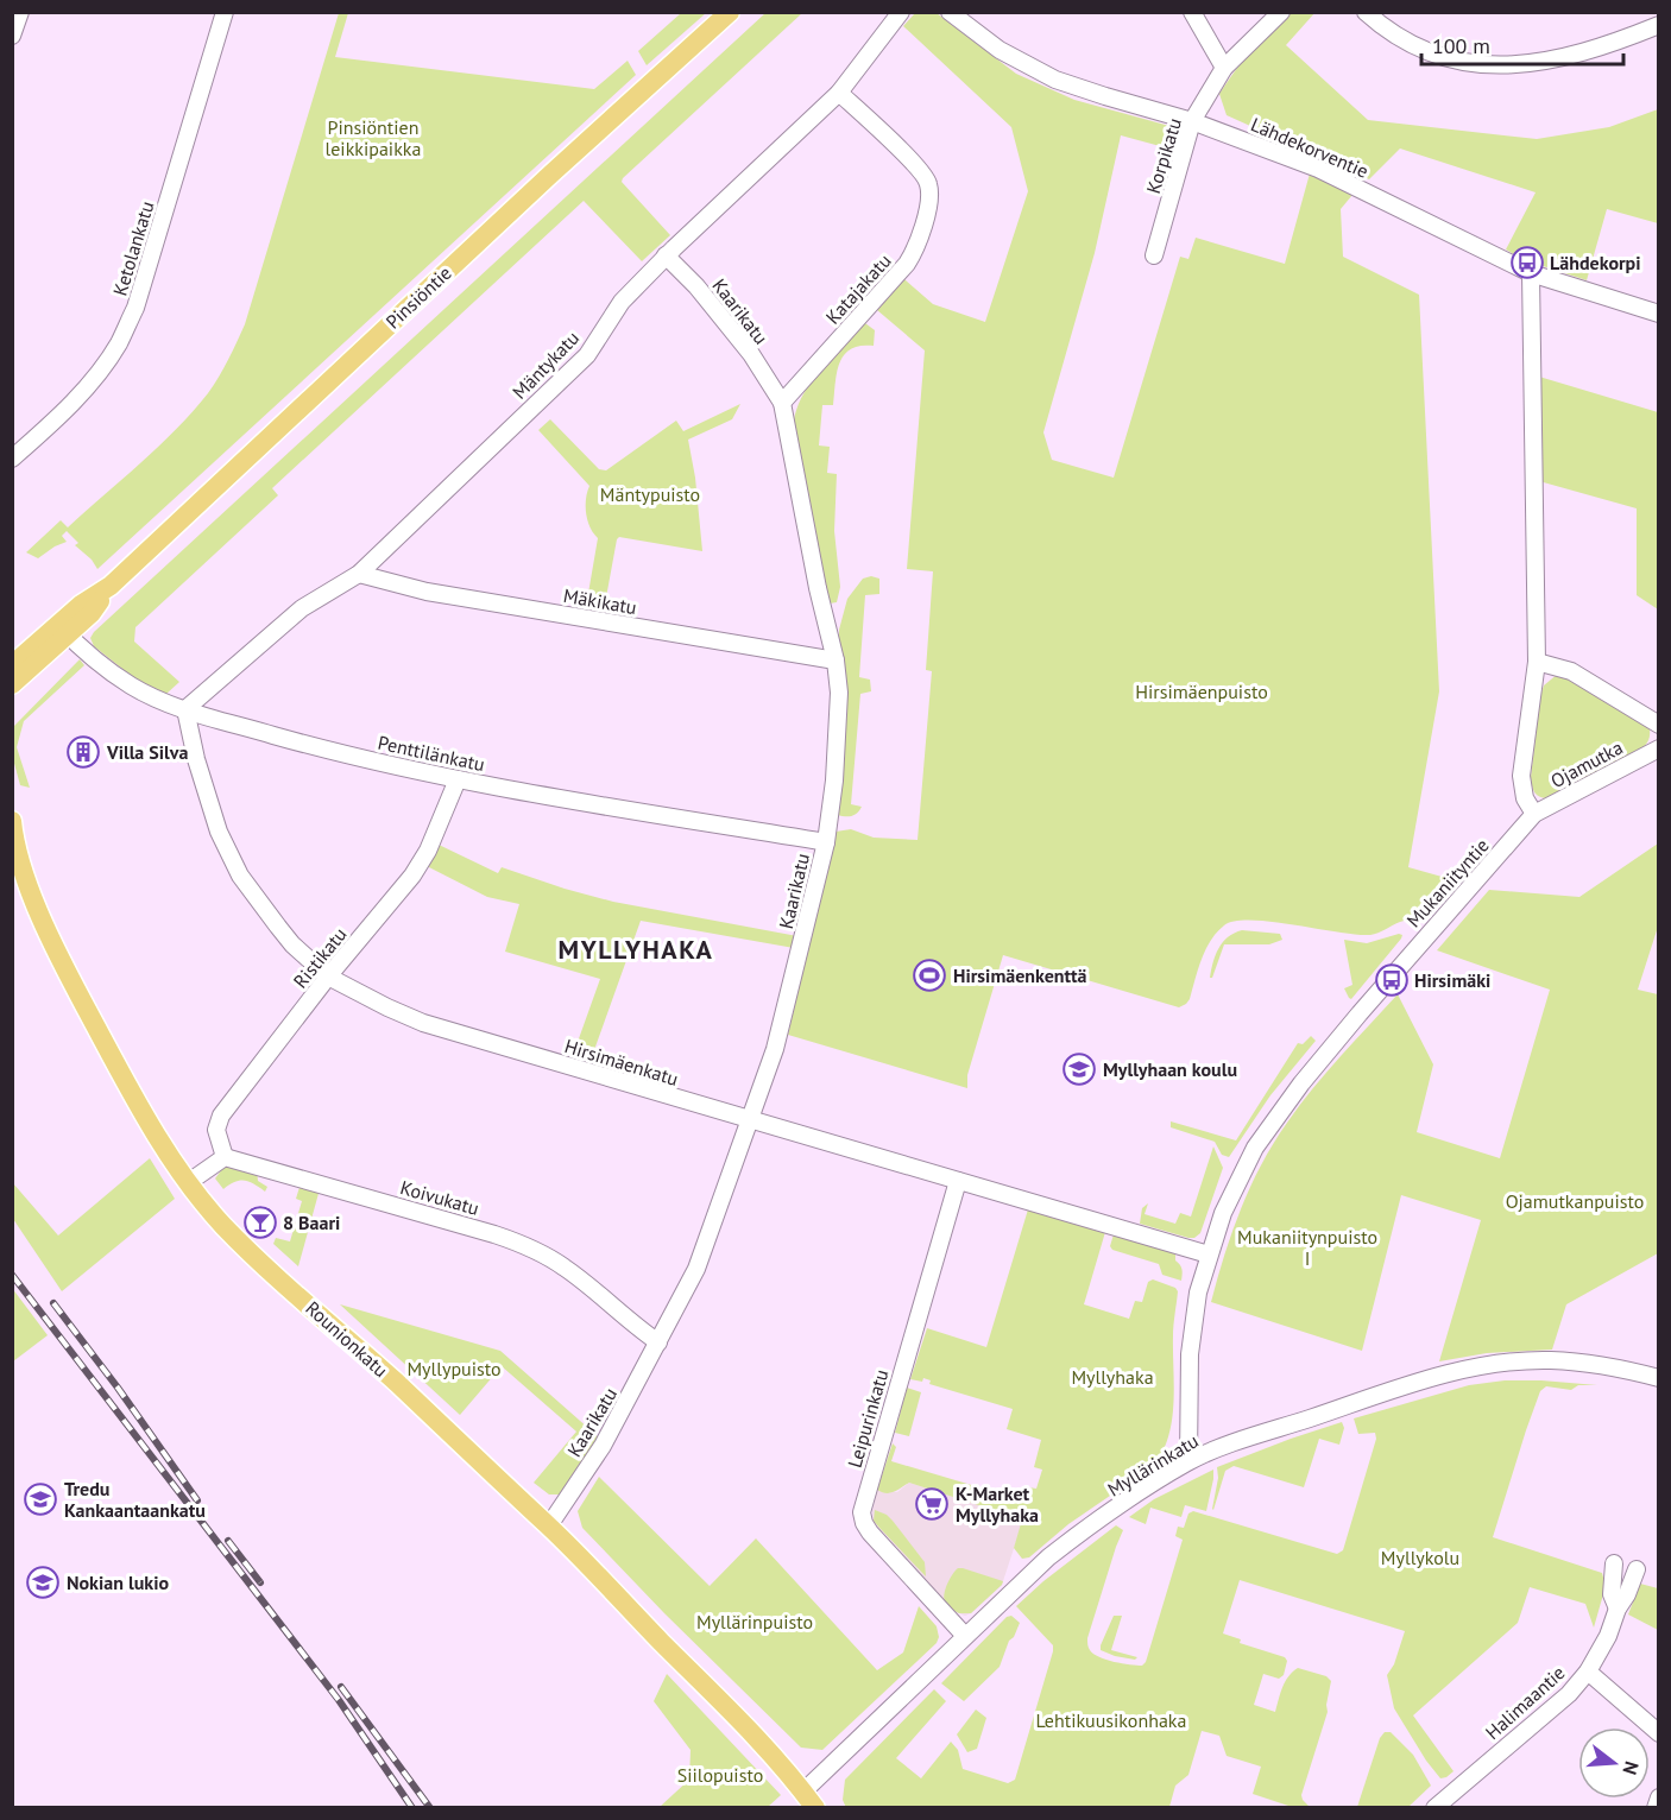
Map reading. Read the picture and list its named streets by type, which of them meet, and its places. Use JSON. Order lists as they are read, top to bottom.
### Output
{
  "streets": {
    "main road": ["Pinsiöntie", "Rounionkatu"],
    "street": [
      "Lähdekorventie",
      "Korpikatu",
      "Ketolankatu",
      "Katajakatu",
      "Kaarikatu",
      "Mäntykatu",
      "Mäkikatu",
      "Penttilänkatu",
      "Ojamutka",
      "Mukaniityntie",
      "Ristikatu",
      "Hirsimäenkatu",
      "Koivukatu",
      "Leipurinkatu",
      "Myllärinkatu",
      "Halimaantie"
    ]
  },
  "crossings": [
    ["Lähdekorventie", "Korpikatu"],
    ["Katajakatu", "Kaarikatu"],
    ["Katajakatu", "Mäntykatu"],
    ["Pinsiöntie", "Penttilänkatu"],
    ["Kaarikatu", "Mäntykatu"],
    ["Kaarikatu", "Mäkikatu"],
    ["Kaarikatu", "Penttilänkatu"],
    ["Kaarikatu", "Hirsimäenkatu"],
    ["Kaarikatu", "Koivukatu"],
    ["Kaarikatu", "Rounionkatu"],
    ["Mäntykatu", "Mäkikatu"],
    ["Mäntykatu", "Penttilänkatu"],
    ["Mäntykatu", "Hirsimäenkatu"],
    ["Penttilänkatu", "Ristikatu"],
    ["Penttilänkatu", "Hirsimäenkatu"],
    ["Ojamutka", "Mukaniityntie"],
    ["Mukaniityntie", "Hirsimäenkatu"],
    ["Mukaniityntie", "Myllärinkatu"],
    ["Ristikatu", "Hirsimäenkatu"],
    ["Ristikatu", "Koivukatu"],
    ["Hirsimäenkatu", "Leipurinkatu"],
    ["Rounionkatu", "Myllärinkatu"],
    ["Leipurinkatu", "Myllärinkatu"]
  ],
  "districts": ["MYLLYHAKA"],
  "parks": [
    "Pinsiöntien leikkipaikka",
    "Mäntypuisto",
    "Hirsimäenpuisto",
    "Ojamutkanpuisto",
    "Mukaniitynpuisto I",
    "Myllypuisto",
    "Myllyhaka",
    "Myllykolu",
    "Myllärinpuisto",
    "Lehtikuusikonhaka",
    "Siilopuisto"
  ],
  "places": {
    "bus stop": ["Lähdekorpi", "Hirsimäki"],
    "building": ["Villa Silva"],
    "sports": ["Hirsimäenkenttä"],
    "school or university": ["Myllyhaan koulu", "Tredu Kankaantaankatu", "Nokian lukio"],
    "bar": ["8 Baari"],
    "supermarket": ["K-Market Myllyhaka"]
  },
  "scale_bar": "100 m",
  "north": "right"
}
